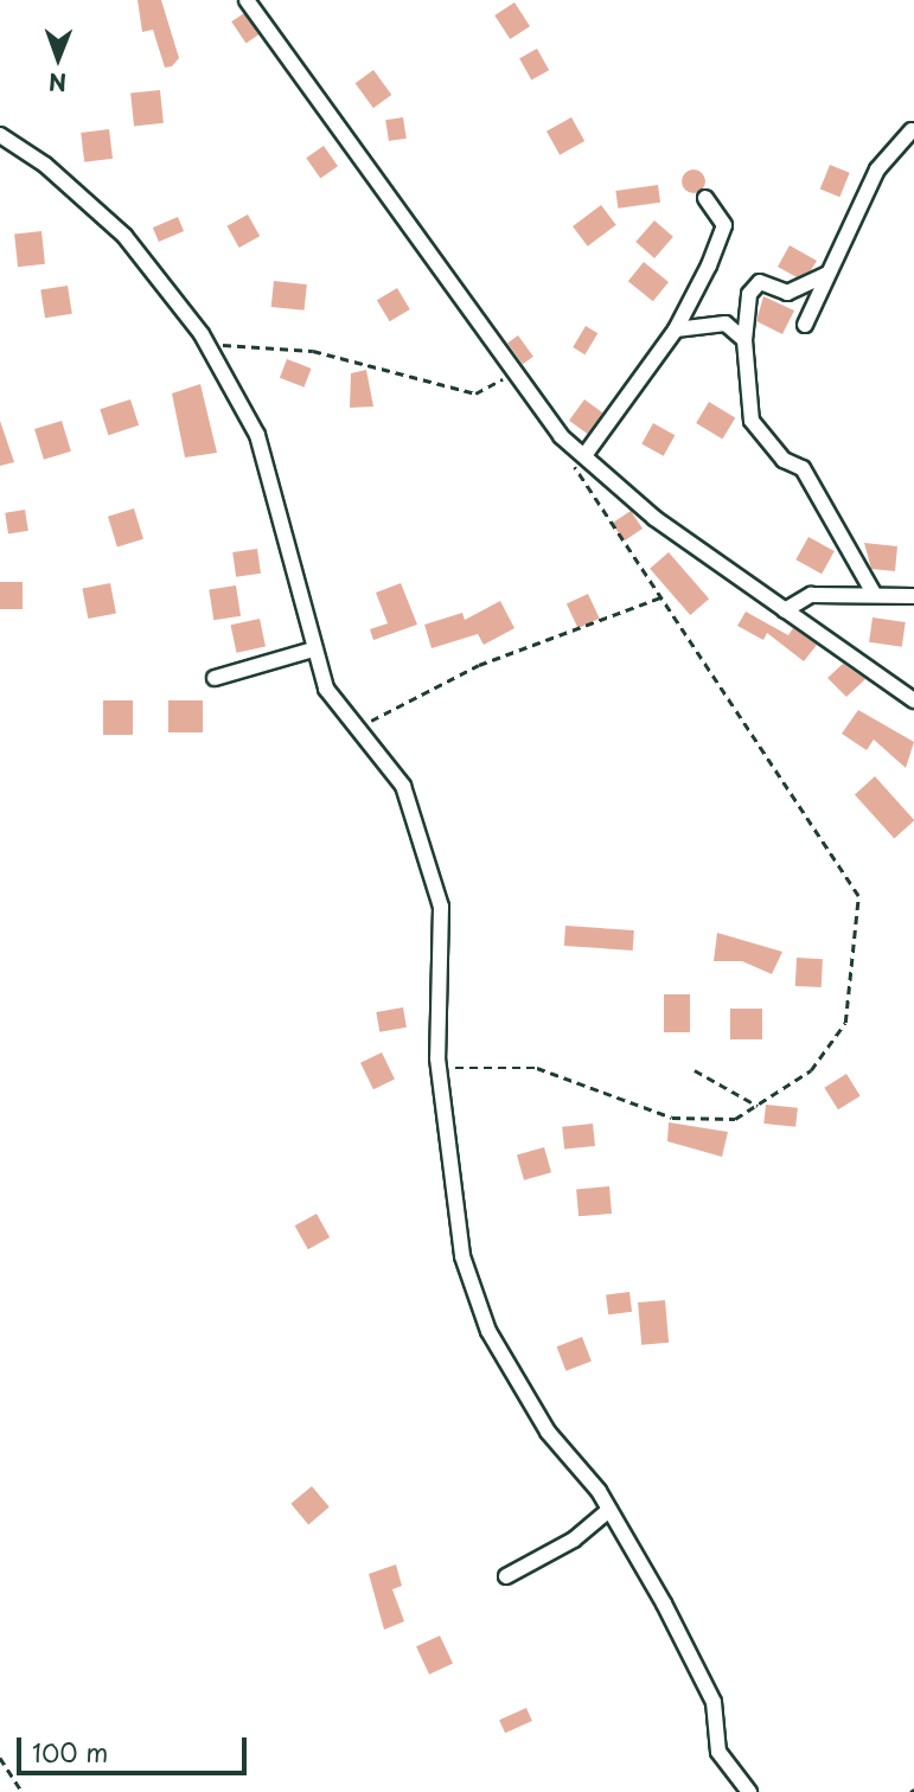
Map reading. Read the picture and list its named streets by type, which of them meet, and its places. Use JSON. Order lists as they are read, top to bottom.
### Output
{
  "scale_bar": "100 m",
  "north": "bottom"
}
